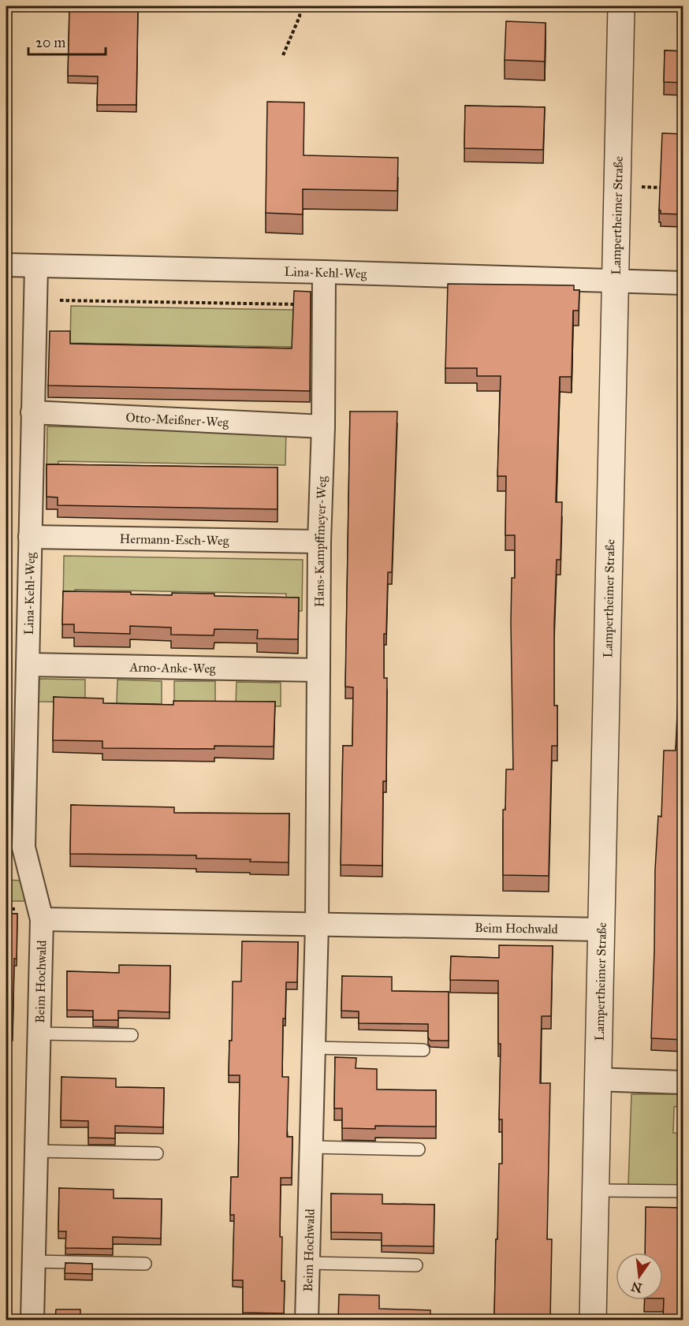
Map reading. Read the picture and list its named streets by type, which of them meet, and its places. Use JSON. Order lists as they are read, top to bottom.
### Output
{
  "streets": {
    "street": [
      "Lampertheimer Straße",
      "Lina-Kehl-Weg",
      "Otto-Meißner-Weg",
      "Hermann-Esch-Weg",
      "Hans-Kampffmeyer-Weg",
      "Arno-Anke-Weg",
      "Beim Hochwald"
    ]
  },
  "crossings": [
    ["Lampertheimer Straße", "Lina-Kehl-Weg"],
    ["Lampertheimer Straße", "Beim Hochwald"],
    ["Lina-Kehl-Weg", "Otto-Meißner-Weg"],
    ["Lina-Kehl-Weg", "Hermann-Esch-Weg"],
    ["Lina-Kehl-Weg", "Hans-Kampffmeyer-Weg"],
    ["Lina-Kehl-Weg", "Arno-Anke-Weg"],
    ["Lina-Kehl-Weg", "Beim Hochwald"],
    ["Otto-Meißner-Weg", "Hans-Kampffmeyer-Weg"],
    ["Hermann-Esch-Weg", "Hans-Kampffmeyer-Weg"],
    ["Hans-Kampffmeyer-Weg", "Arno-Anke-Weg"],
    ["Hans-Kampffmeyer-Weg", "Beim Hochwald"]
  ],
  "scale_bar": "20 m",
  "north": "bottom"
}
